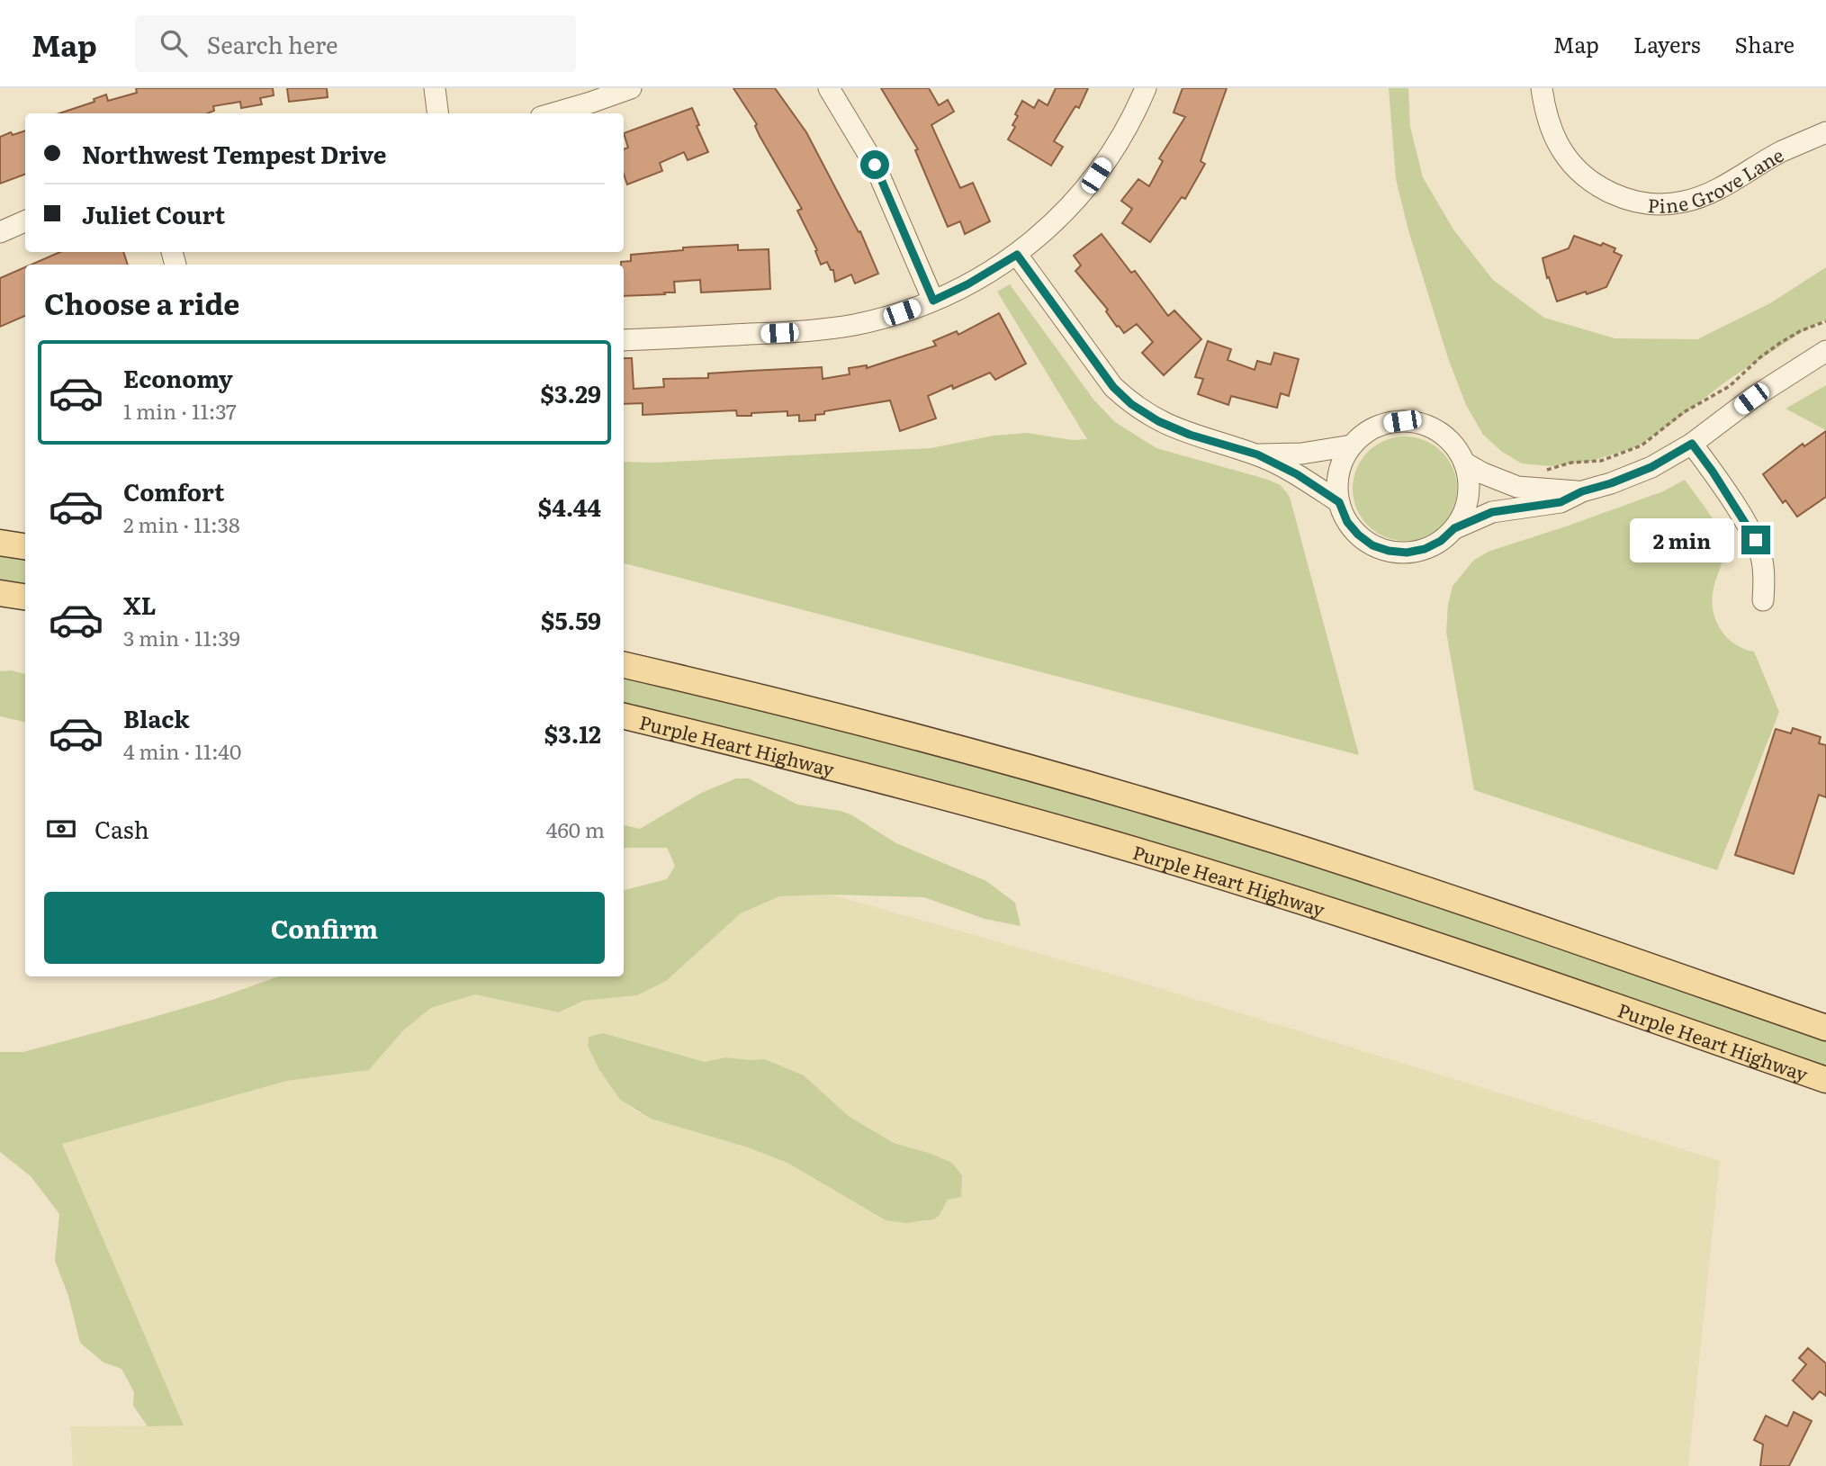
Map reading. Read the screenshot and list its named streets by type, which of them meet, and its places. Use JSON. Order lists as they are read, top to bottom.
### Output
{
  "streets": {
    "main road": ["Purple Heart Highway"],
    "street": ["Pine Grove Lane"]
  },
  "page": {
    "header": "Map",
    "search": "Search here",
    "nav": ["Map", "Layers", "Share"],
    "banner": ["Northwest Tempest Drive", "Juliet Court"],
    "heading": "Choose a ride",
    "list": [
      {
        "name": "Economy",
        "note": "1 min · 11:37",
        "value": "$3.29"
      },
      {
        "name": "Comfort",
        "note": "2 min · 11:38",
        "value": "$4.44"
      },
      {
        "name": "XL",
        "note": "3 min · 11:39",
        "value": "$5.59"
      },
      {
        "name": "Black",
        "note": "4 min · 11:40",
        "value": "$3.12"
      }
    ],
    "bubble": "2 min",
    "pay": ["Cash", "460 m"],
    "buttons": "Confirm"
  }
}
